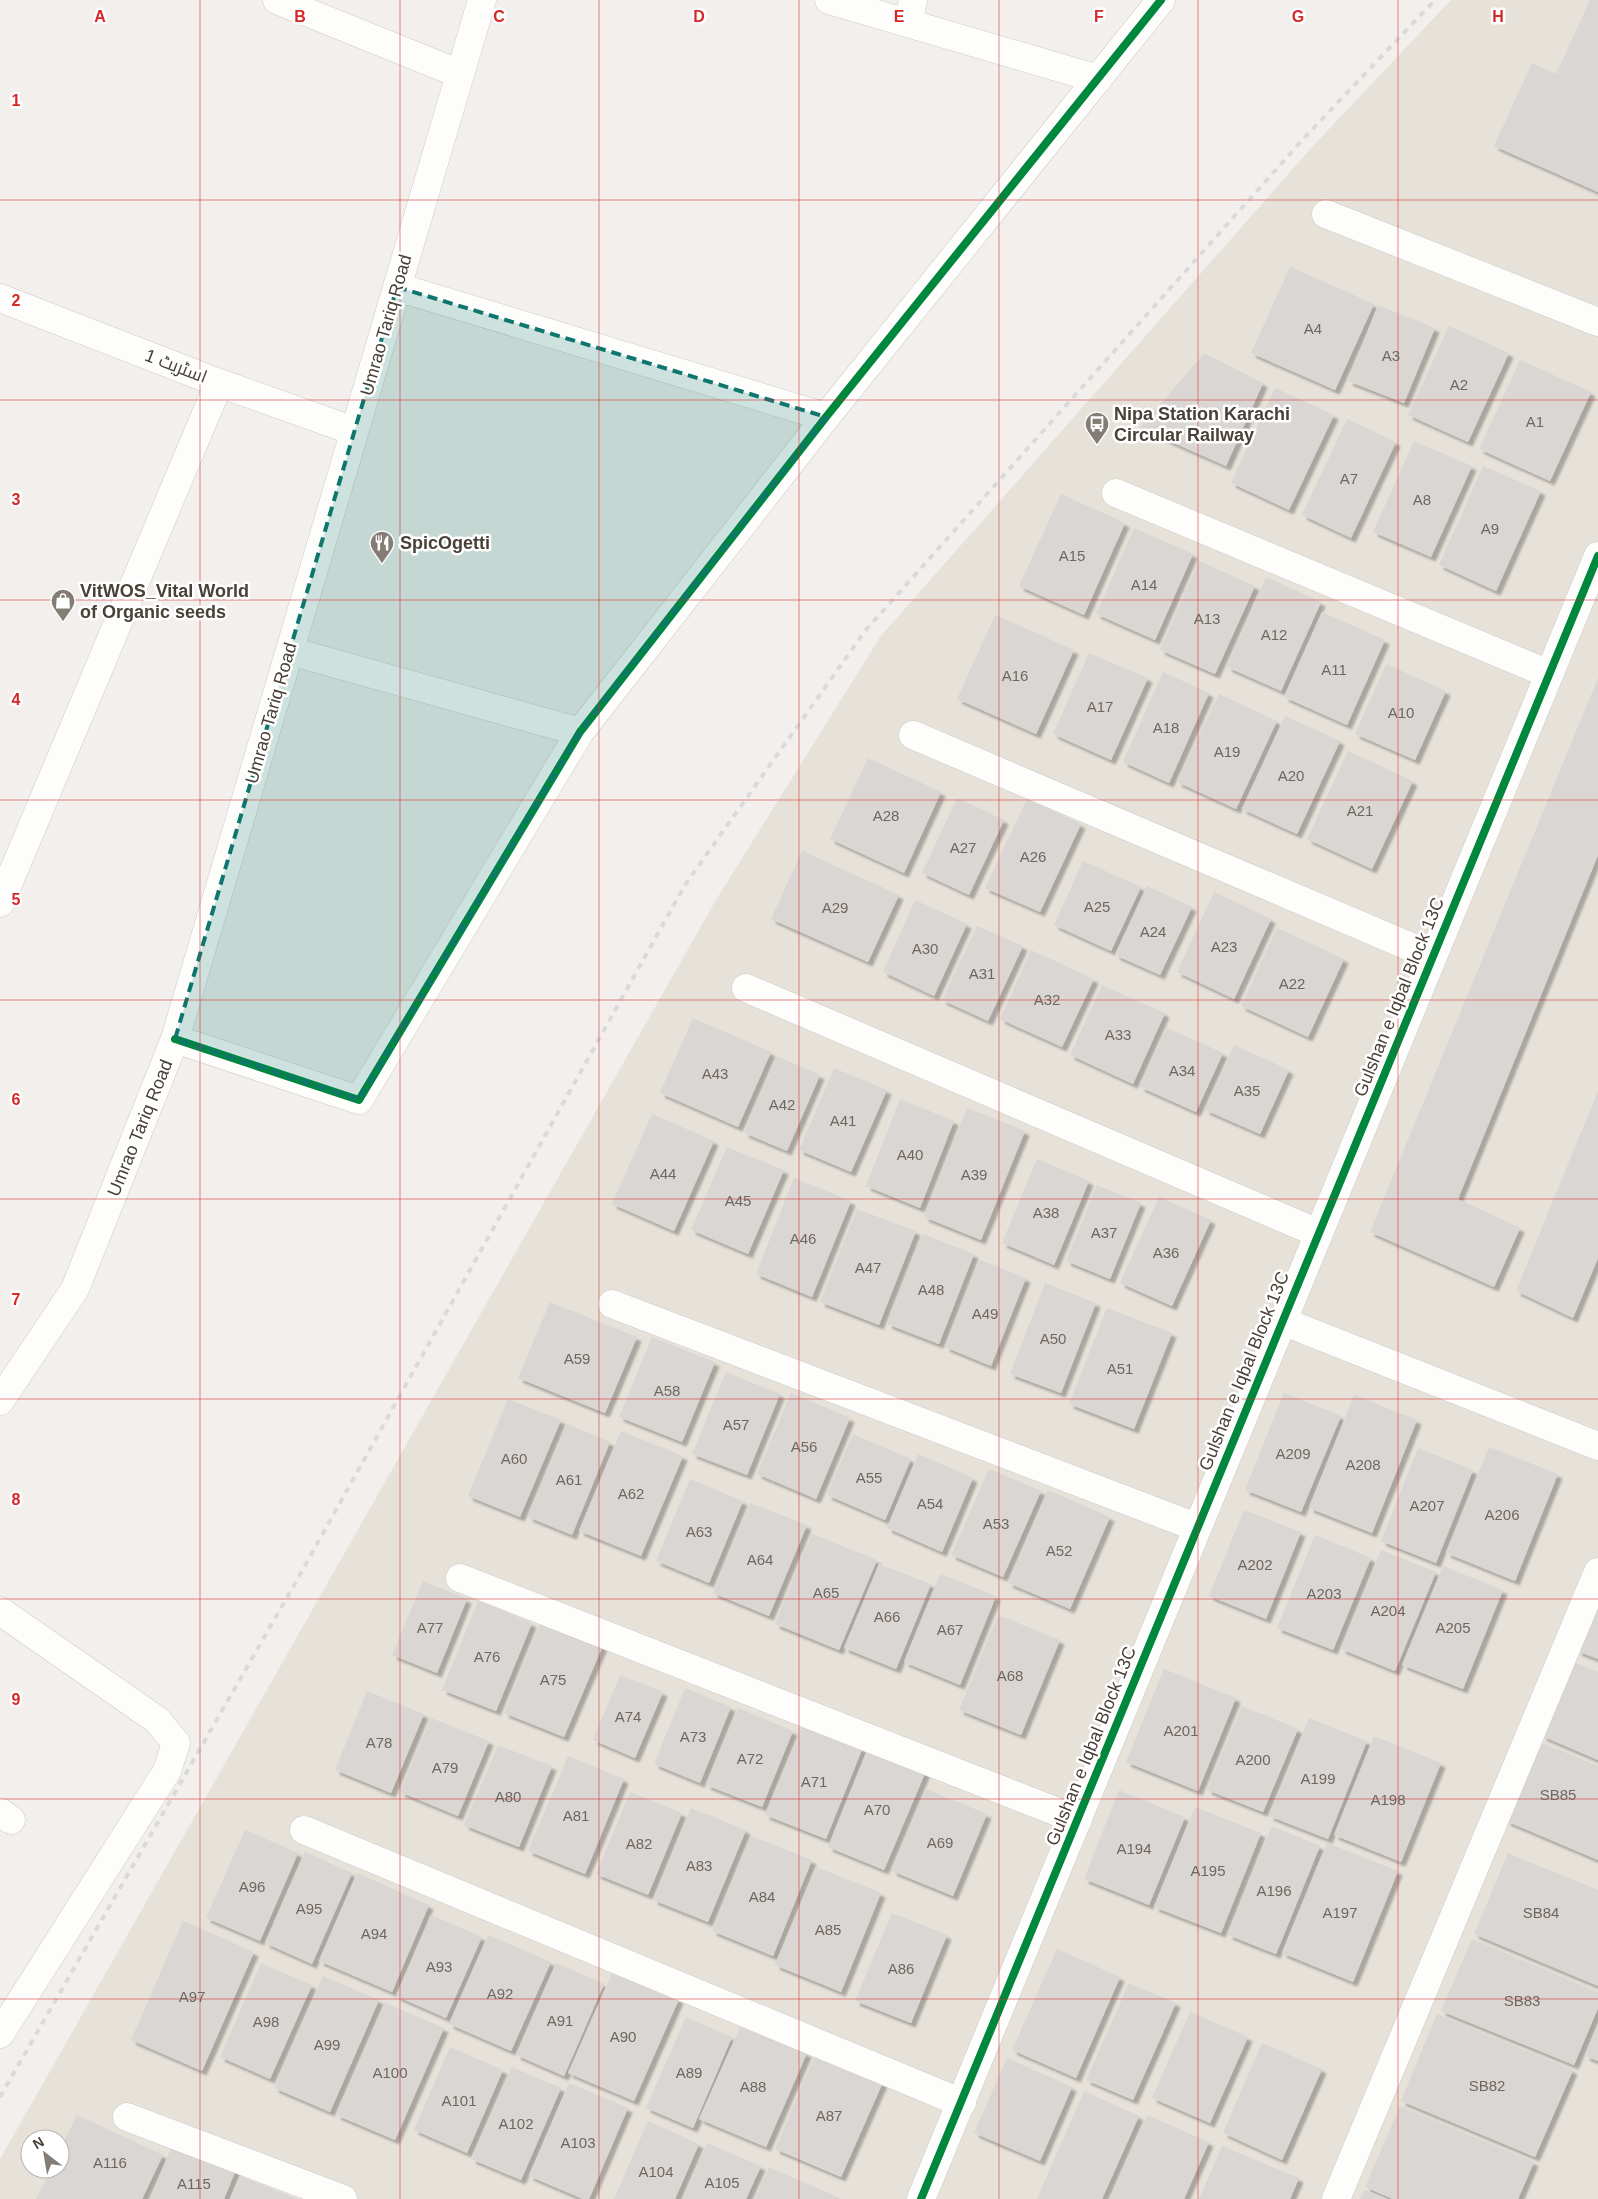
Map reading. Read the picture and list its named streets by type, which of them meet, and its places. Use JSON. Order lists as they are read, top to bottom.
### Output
{
  "streets": {
    "street": ["Umrao Tariq Road", "اسٹریٹ 1", "Gulshan e Iqbal Block 13C"]
  },
  "crossings": [
    ["Umrao Tariq Road", "اسٹریٹ 1"]
  ],
  "places": {
    "bus stop": ["Nipa Station Karachi Circular Railway"],
    "restaurant": ["SpicOgetti"],
    "shop": ["VitWOS_Vital World of Organic seeds"]
  },
  "house_numbers": [
    "A4",
    "A3",
    "A2",
    "A1",
    "A7",
    "A8",
    "A9",
    "A15",
    "A14",
    "A13",
    "A12",
    "A11",
    "A16",
    "A17",
    "A10",
    "A18",
    "A19",
    "A20",
    "A21",
    "A28",
    "A27",
    "A26",
    "A25",
    "A29",
    "A24",
    "A23",
    "A30",
    "A31",
    "A22",
    "A32",
    "A33",
    "A34",
    "A43",
    "A35",
    "A42",
    "A41",
    "A40",
    "A44",
    "A39",
    "A45",
    "A38",
    "A37",
    "A46",
    "A36",
    "A47",
    "A48",
    "A49",
    "A50",
    "A59",
    "A51",
    "A58",
    "A57",
    "A56",
    "A209",
    "A60",
    "A208",
    "A55",
    "A61",
    "A62",
    "A54",
    "A207",
    "A206",
    "A53",
    "A63",
    "A52",
    "A64",
    "A202",
    "A65",
    "A203",
    "A204",
    "A66",
    "A77",
    "A205",
    "A67",
    "A76",
    "A68",
    "A75",
    "A74",
    "A201",
    "A73",
    "A78",
    "A72",
    "A200",
    "A79",
    "A199",
    "A71",
    "SB85",
    "A80",
    "A198",
    "A70",
    "A81",
    "A69",
    "A82",
    "A194",
    "A83",
    "A195",
    "A96",
    "A196",
    "A84",
    "A95",
    "A197",
    "SB84",
    "A85",
    "A94",
    "A93",
    "A86",
    "A92",
    "A97",
    "SB83",
    "A91",
    "A98",
    "A90",
    "A99",
    "A100",
    "A89",
    "SB82",
    "A88",
    "A101",
    "A87",
    "A102",
    "A103",
    "A116",
    "A104",
    "A105",
    "A115"
  ],
  "north": "top left",
  "grid": {
    "columns": [
      "A",
      "B",
      "C",
      "D",
      "E",
      "F",
      "G",
      "H"
    ],
    "rows": [
      "1",
      "2",
      "3",
      "4",
      "5",
      "6",
      "7",
      "8",
      "9"
    ]
  }
}
